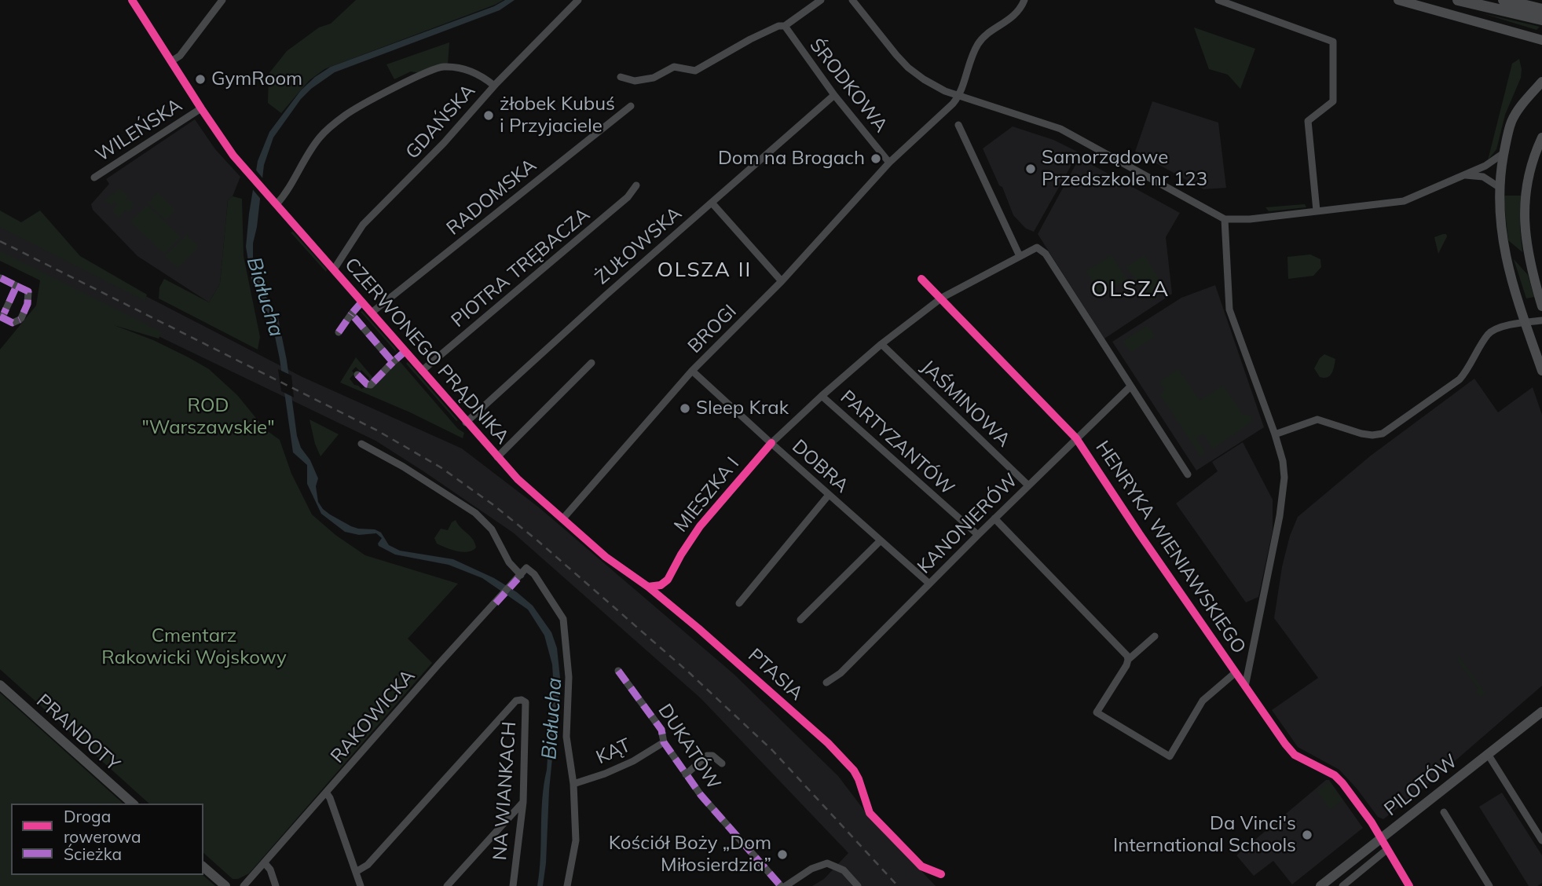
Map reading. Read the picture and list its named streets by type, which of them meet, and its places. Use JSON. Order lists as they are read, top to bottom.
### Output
{
  "streets": {
    "main road": ["PRANDOTY", "PILOTÓW"],
    "street": [
      "ŚRODKOWA",
      "GDAŃSKA",
      "WILEŃSKA",
      "RADOMSKA",
      "ŻUŁOWSKA",
      "PIOTRA TRĘBACZA",
      "BROGI",
      "CZERWONEGO PRĄDNIKA",
      "JAŚMINOWA",
      "PARTYZANTÓW",
      "DOBRA",
      "MIESZKA I",
      "KANONIERÓW",
      "HENRYKA WIENIAWSKIEGO",
      "PTASIA",
      "RAKOWICKA",
      "DUKATÓW",
      "KĄT",
      "NA WIANKACH"
    ]
  },
  "crossings": [
    ["ŚRODKOWA", "ŻUŁOWSKA"],
    ["ŚRODKOWA", "BROGI"],
    ["GDAŃSKA", "CZERWONEGO PRĄDNIKA"],
    ["WILEŃSKA", "CZERWONEGO PRĄDNIKA"],
    ["RADOMSKA", "CZERWONEGO PRĄDNIKA"],
    ["ŻUŁOWSKA", "CZERWONEGO PRĄDNIKA"],
    ["PIOTRA TRĘBACZA", "CZERWONEGO PRĄDNIKA"],
    ["BROGI", "CZERWONEGO PRĄDNIKA"],
    ["BROGI", "DOBRA"],
    ["BROGI", "PTASIA"],
    ["CZERWONEGO PRĄDNIKA", "PTASIA"],
    ["JAŚMINOWA", "MIESZKA I"],
    ["JAŚMINOWA", "KANONIERÓW"],
    ["PARTYZANTÓW", "MIESZKA I"],
    ["PARTYZANTÓW", "KANONIERÓW"],
    ["DOBRA", "MIESZKA I"],
    ["DOBRA", "KANONIERÓW"],
    ["MIESZKA I", "KANONIERÓW"],
    ["MIESZKA I", "HENRYKA WIENIAWSKIEGO"],
    ["MIESZKA I", "PTASIA"],
    ["KANONIERÓW", "HENRYKA WIENIAWSKIEGO"],
    ["HENRYKA WIENIAWSKIEGO", "PILOTÓW"],
    ["RAKOWICKA", "KĄT"],
    ["DUKATÓW", "KĄT"]
  ],
  "districts": ["OLSZA II", "OLSZA"],
  "water": ["Białucha"],
  "parks": ["ROD \"Warszawskie\"", "Cmentarz Rakowicki Wojskowy"],
  "places": [
    "GymRoom",
    "żłobek Kubuś i Przyjaciele",
    "Dom na Brogach",
    "Samorządowe Przedszkole nr 123",
    "Sleep Krak",
    "Da Vinci's International Schools",
    "Kościół Boży „Dom Miłosierdzia”"
  ],
  "legend": ["Droga rowerowa", "Ścieżka"]
}
